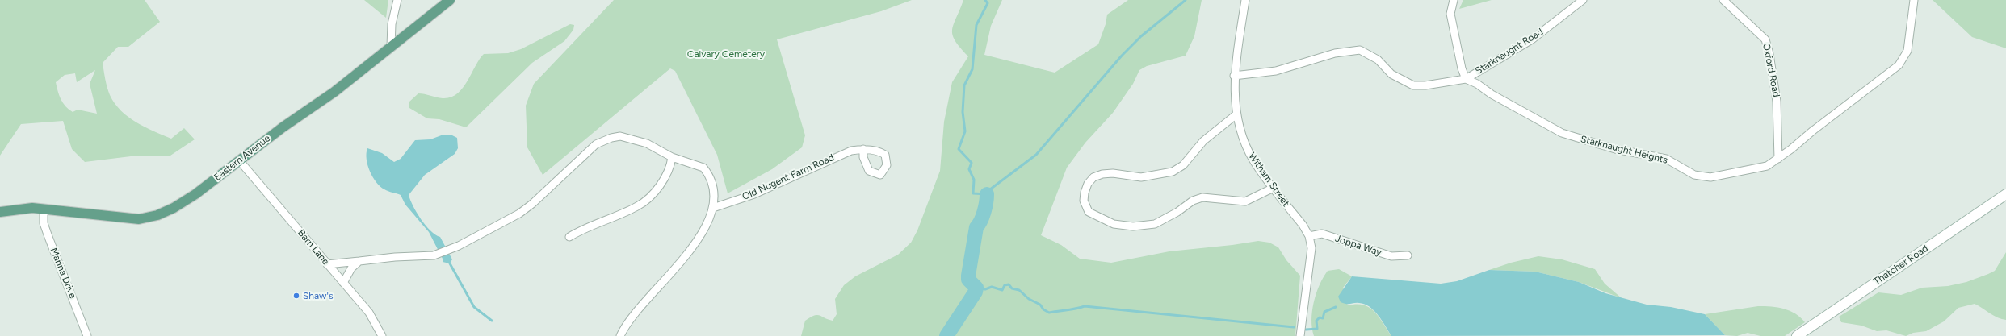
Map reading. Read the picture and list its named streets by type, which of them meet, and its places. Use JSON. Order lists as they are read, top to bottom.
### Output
{
  "streets": {
    "main road": ["Eastern Avenue", "Thatcher Road"],
    "street": [
      "Starknaught Road",
      "Oxford Road",
      "Starknaught Heights",
      "Old Nugent Farm Road",
      "Witham Street",
      "Joppa Way",
      "Barn Lane",
      "Marina Drive"
    ]
  },
  "crossings": [
    ["Starknaught Road", "Starknaught Heights"],
    ["Oxford Road", "Starknaught Heights"],
    ["Eastern Avenue", "Barn Lane"],
    ["Eastern Avenue", "Marina Drive"],
    ["Witham Street", "Joppa Way"]
  ],
  "parks": ["Calvary Cemetery"],
  "places": ["Shaw's"]
}
